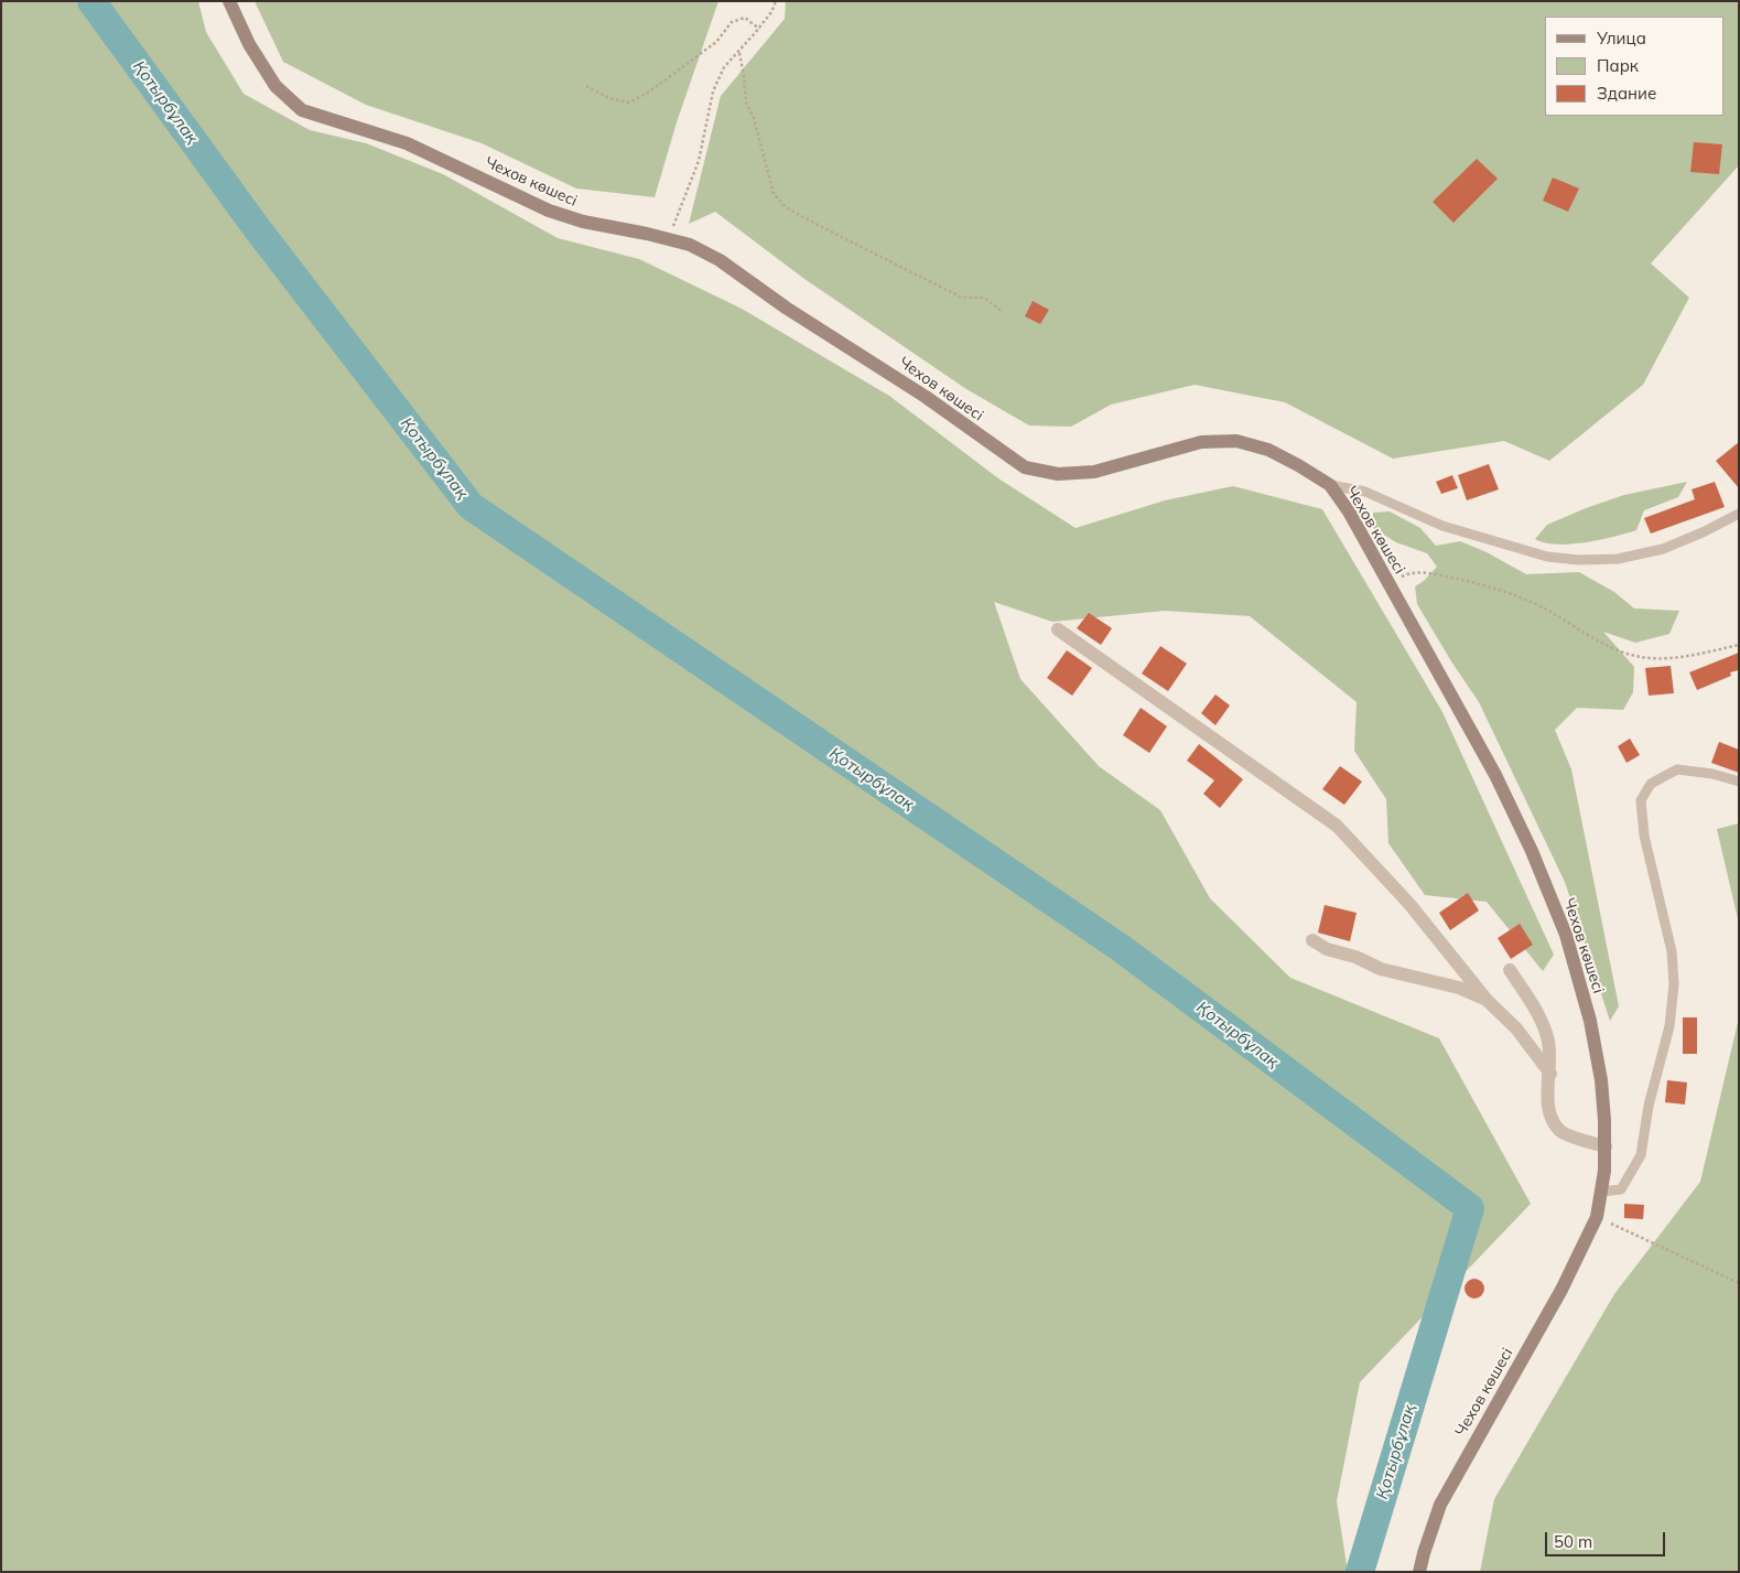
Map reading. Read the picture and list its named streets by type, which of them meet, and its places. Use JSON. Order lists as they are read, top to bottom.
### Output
{
  "streets": {
    "main road": ["Чехов көшесі"]
  },
  "water": ["Қотырбұлақ"],
  "legend": ["Улица", "Парк", "Здание"],
  "scale_bar": "50 m"
}
